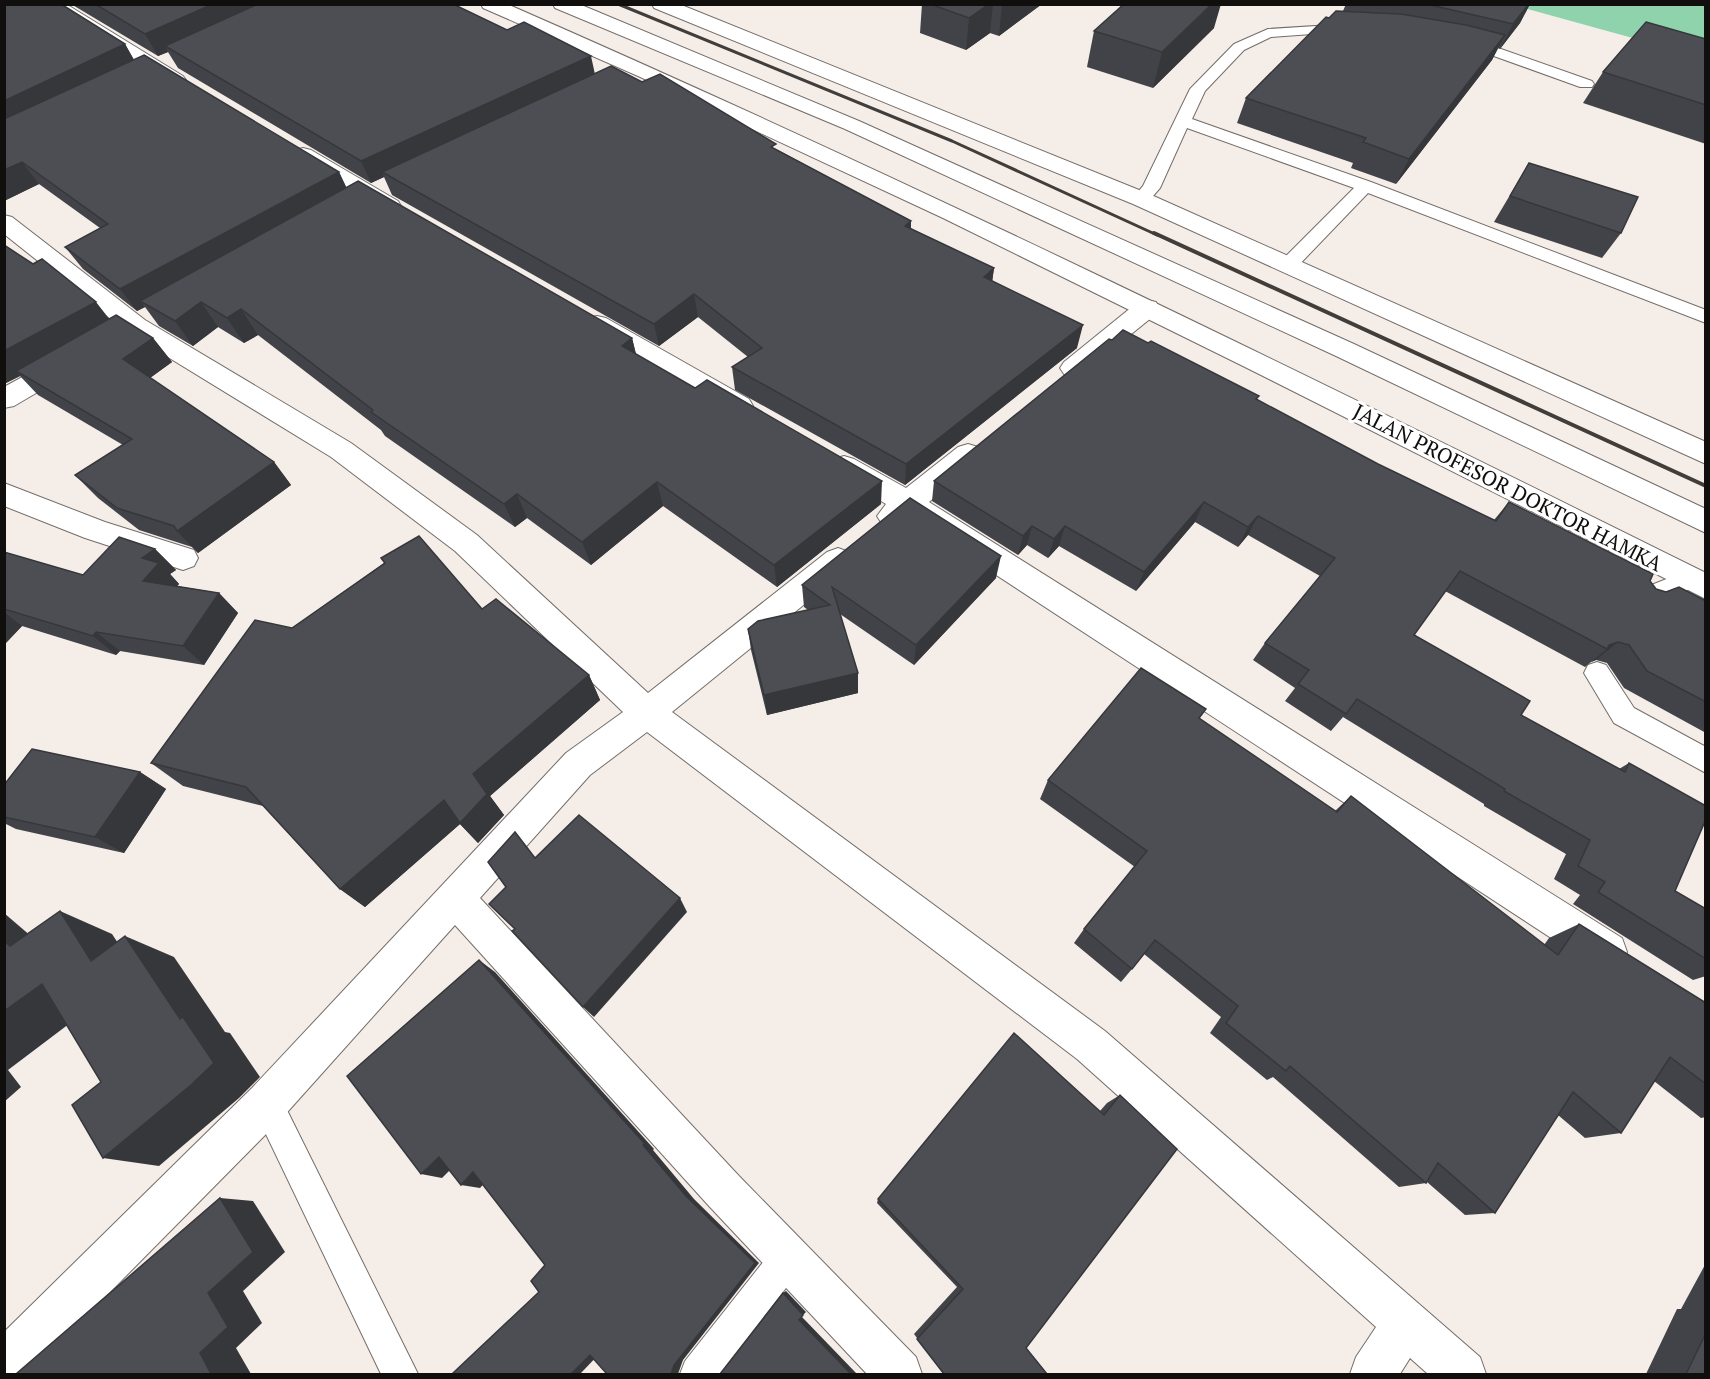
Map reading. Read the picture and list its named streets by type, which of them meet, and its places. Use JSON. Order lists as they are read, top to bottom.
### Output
{
  "streets": {
    "main road": ["JALAN PROFESOR DOKTOR HAMKA"]
  }
}
